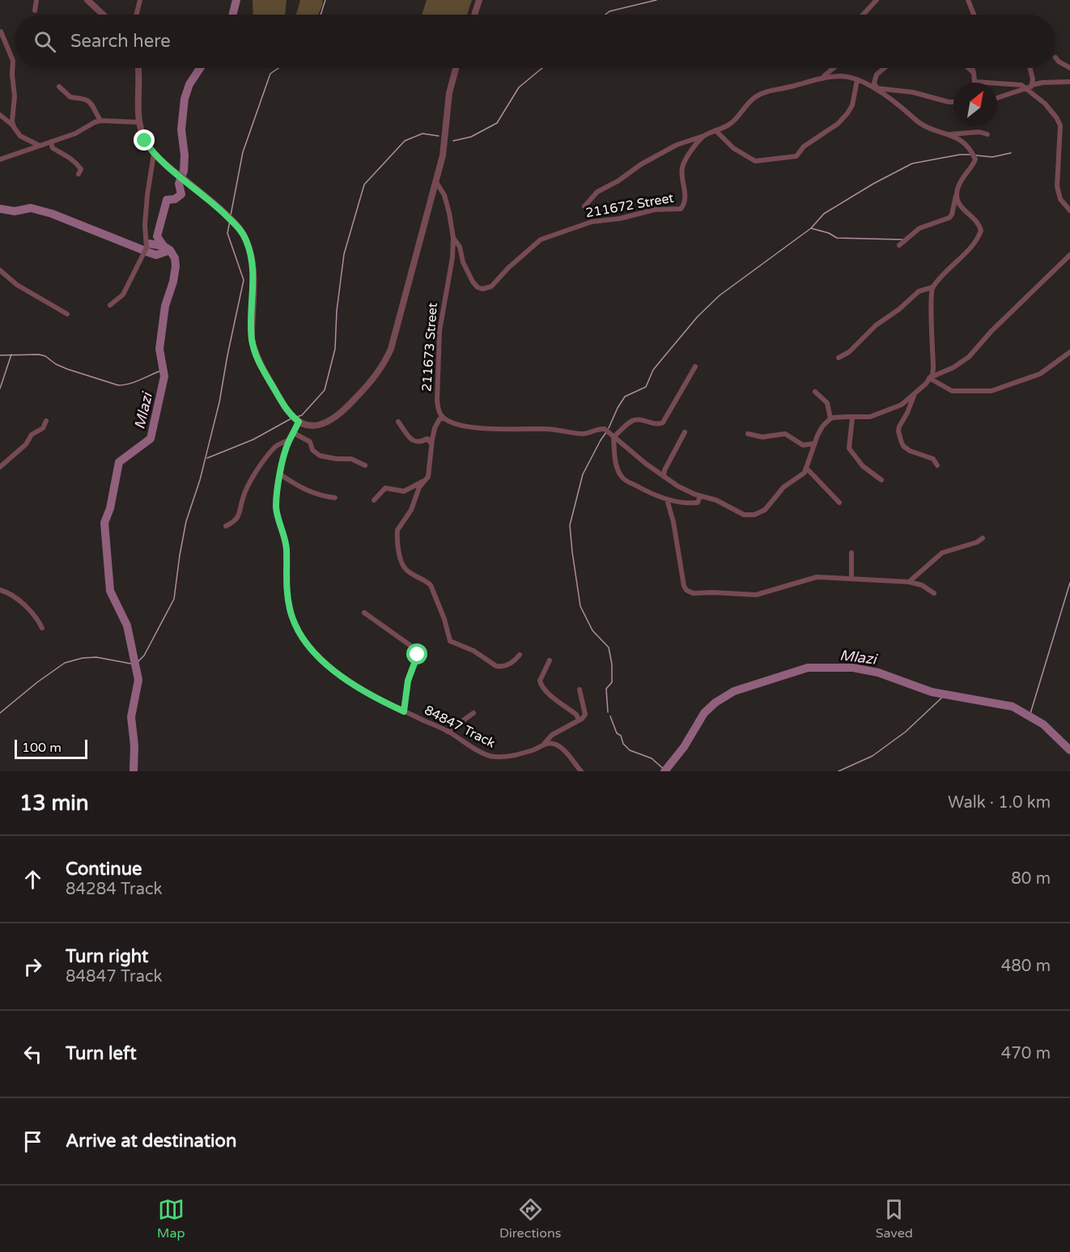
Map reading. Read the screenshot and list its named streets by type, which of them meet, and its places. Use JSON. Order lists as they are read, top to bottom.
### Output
{
  "streets": {
    "street": ["211672 Street", "211673 Street", "84847 Track"]
  },
  "crossings": [
    ["211672 Street", "211673 Street"]
  ],
  "water": ["Mlazi"],
  "scale_bar": "100 m",
  "north": "top right",
  "page": {
    "search": "Search here",
    "scale": "100 m",
    "heading": ["13 min", "Walk · 1.0 km"],
    "list": [
      ["Continue", "84284 Track", "80 m"],
      ["Turn right", "84847 Track", "480 m"],
      ["Turn left", "470 m"],
      "Arrive at destination"
    ],
    "nav": ["Map", "Directions", "Saved"]
  }
}
